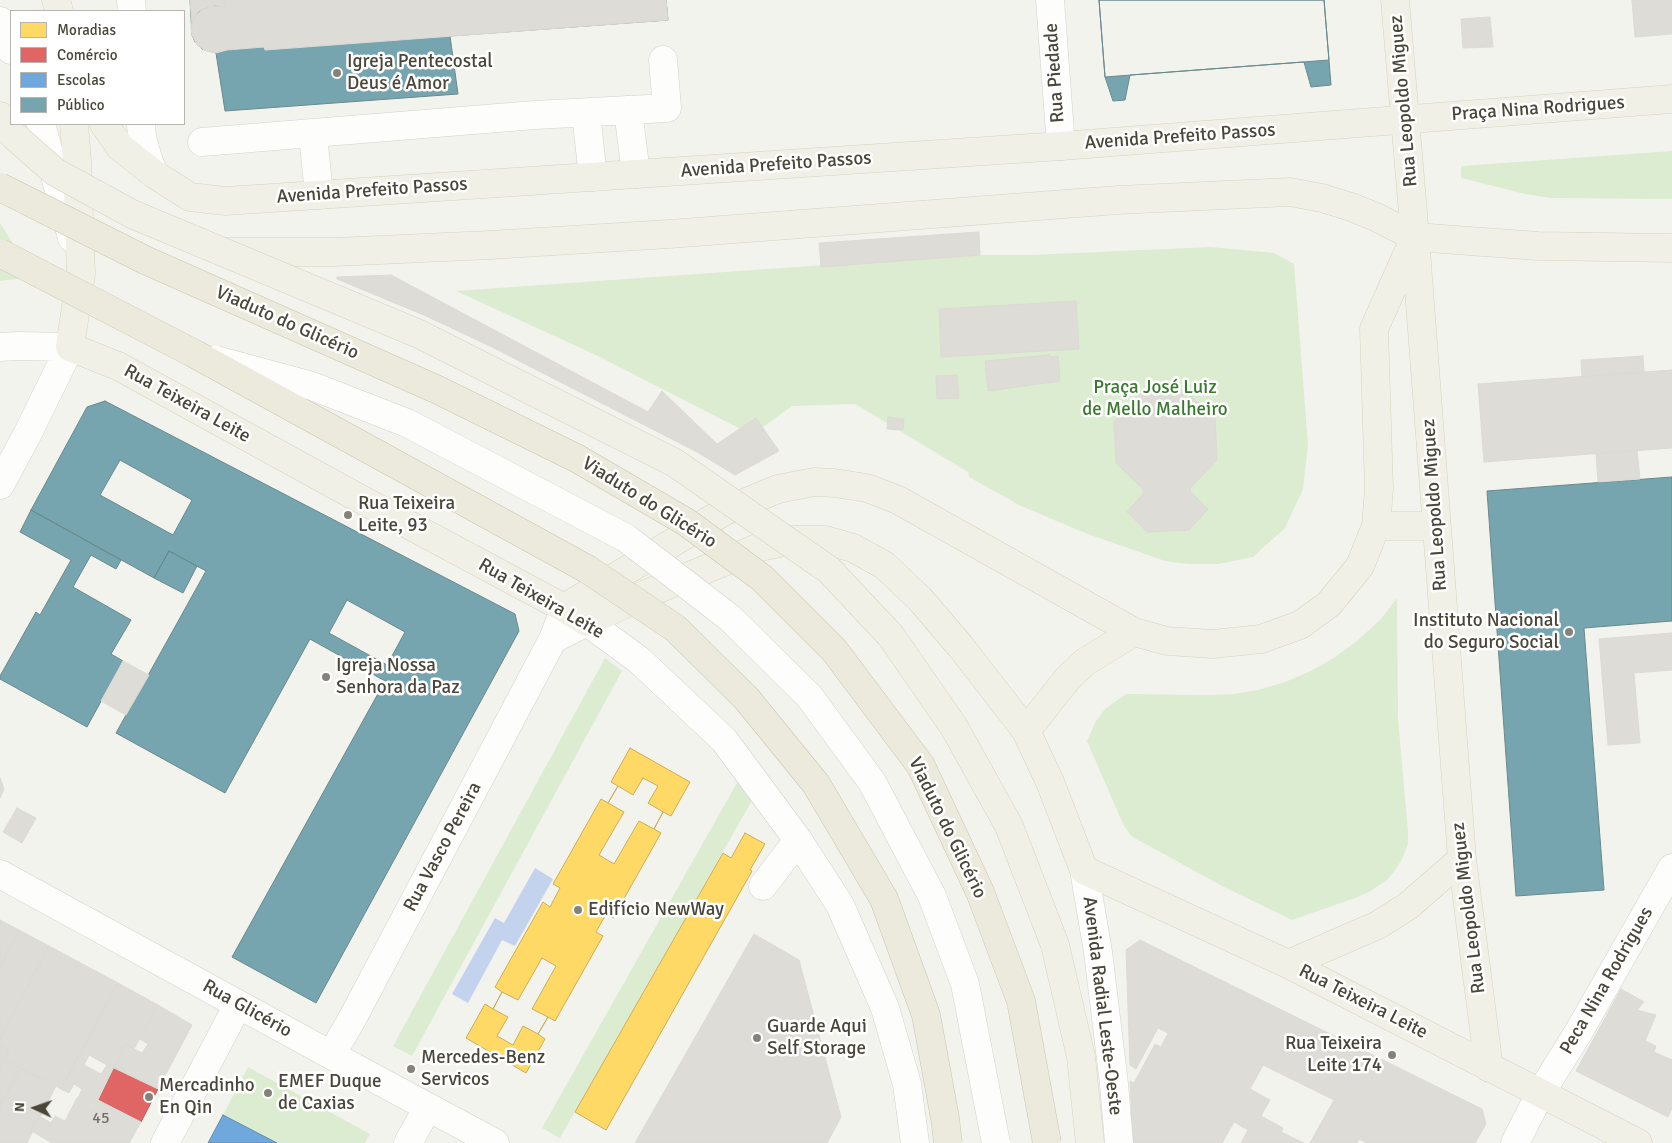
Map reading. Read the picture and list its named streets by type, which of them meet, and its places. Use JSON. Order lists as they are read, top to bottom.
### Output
{
  "streets": {
    "highway": ["Viaduto do Glicério"],
    "main road": [
      "Rua Leopoldo Miguez",
      "Praça Nina Rodrigues",
      "Avenida Prefeito Passos",
      "Rua Teixeira Leite"
    ],
    "street": [
      "Rua Piedade",
      "Rua Vasco Pereira",
      "Peca Nina Rodrigues",
      "Avenida Radial Leste-Oeste",
      "Rua Glicério"
    ]
  },
  "crossings": [
    ["Rua Piedade", "Avenida Prefeito Passos"],
    ["Rua Leopoldo Miguez", "Praça Nina Rodrigues"],
    ["Rua Leopoldo Miguez", "Avenida Prefeito Passos"],
    ["Rua Leopoldo Miguez", "Rua Teixeira Leite"],
    ["Praça Nina Rodrigues", "Avenida Prefeito Passos"],
    ["Rua Teixeira Leite", "Rua Vasco Pereira"],
    ["Rua Teixeira Leite", "Peca Nina Rodrigues"],
    ["Rua Teixeira Leite", "Avenida Radial Leste-Oeste"],
    ["Rua Vasco Pereira", "Rua Glicério"]
  ],
  "parks": ["Praça José Luiz de Mello Malheiro"],
  "places": [
    "Igreja Pentecostal Deus é Amor",
    "Rua Teixeira Leite, 93",
    "Instituto Nacional do Seguro Social",
    "Igreja Nossa Senhora da Paz",
    "Edifício NewWay",
    "Guarde Aqui Self Storage",
    "Rua Teixeira Leite 174",
    "Mercedes-Benz Servicos",
    "EMEF Duque de Caxias",
    "Mercadinho En Qin"
  ],
  "house_numbers": ["45"],
  "legend": [
    "Moradias",
    "Comércio",
    "Escolas",
    "Público"
  ],
  "north": "left"
}
